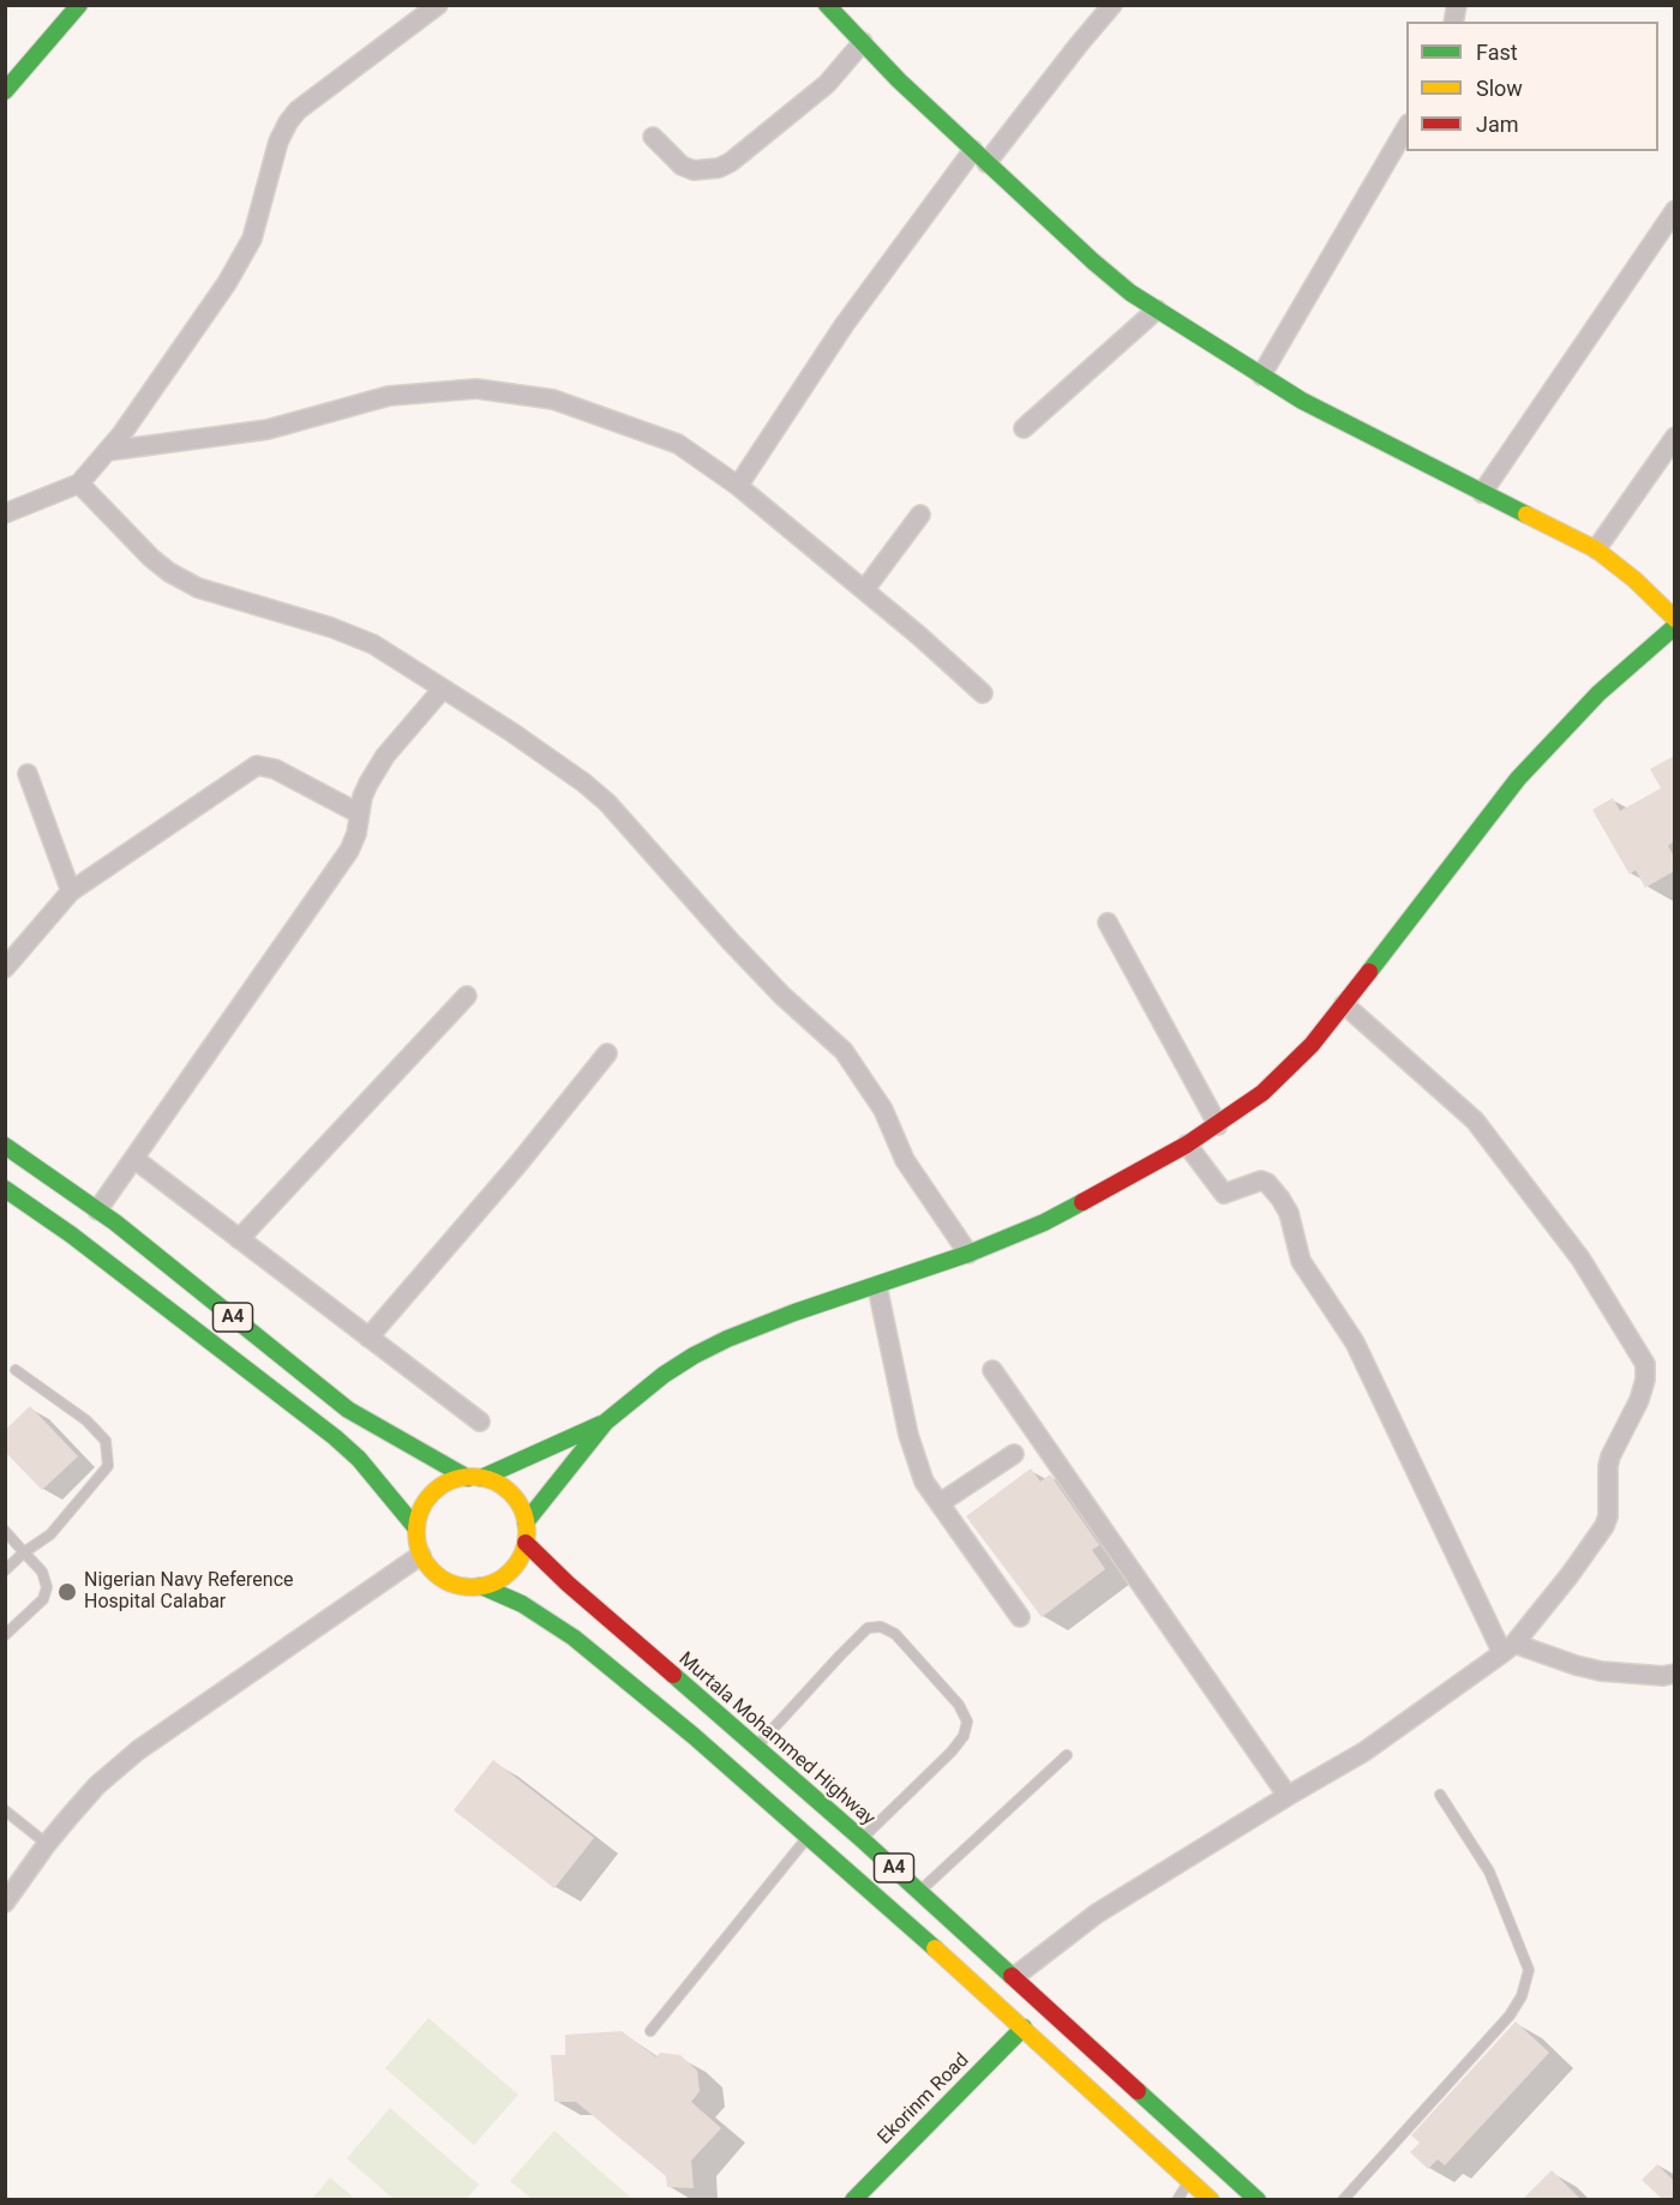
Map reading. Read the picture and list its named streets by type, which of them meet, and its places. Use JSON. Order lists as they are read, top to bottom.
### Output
{
  "streets": {
    "main road": ["A4", "Murtala Mohammed Highway", "Ekorinm Road"]
  },
  "crossings": [
    ["A4", "Murtala Mohammed Highway"],
    ["A4", "Ekorinm Road"]
  ],
  "places": ["Nigerian Navy Reference Hospital Calabar"],
  "legend": ["Fast", "Slow", "Jam"]
}
